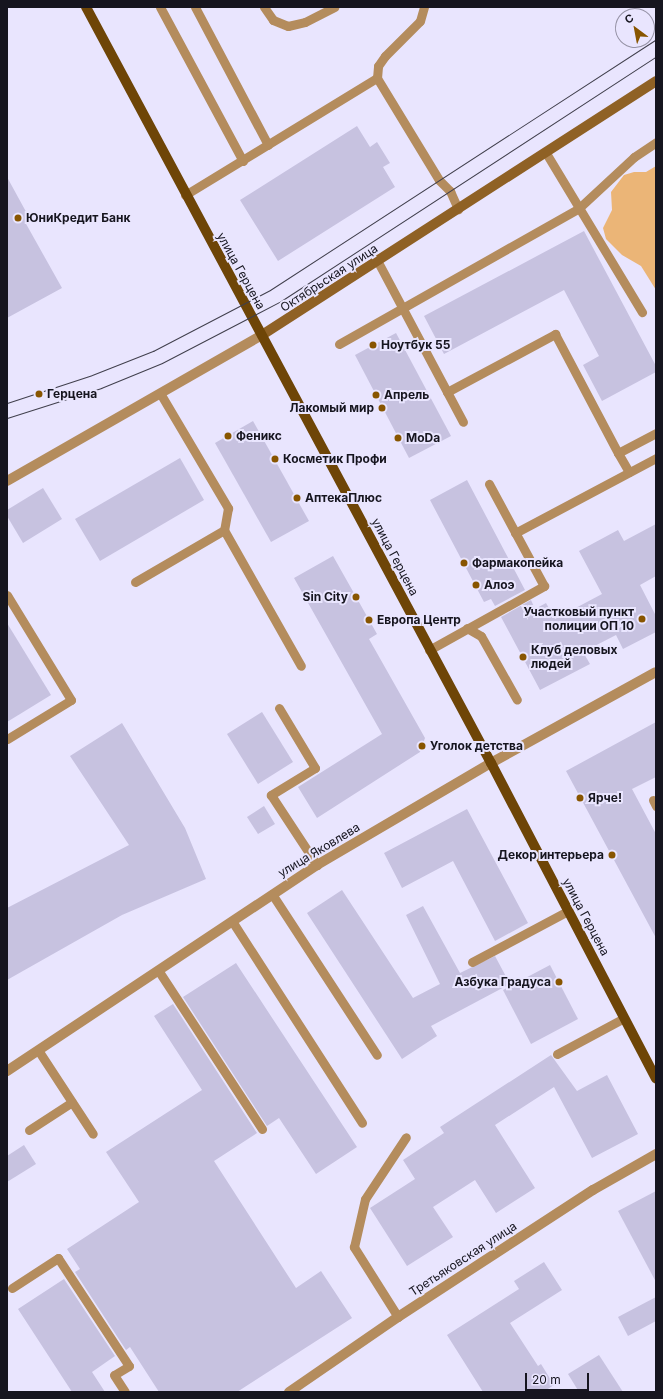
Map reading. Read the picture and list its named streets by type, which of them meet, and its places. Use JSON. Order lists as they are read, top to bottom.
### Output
{
  "streets": {
    "main road": ["улица Герцена", "Октябрьская улица"],
    "street": ["улица Яковлева", "Третьяковская улица"]
  },
  "crossings": [
    ["улица Герцена", "Октябрьская улица"],
    ["улица Герцена", "улица Яковлева"]
  ],
  "places": [
    "ЮниКредит Банк",
    "Ноутбук 55",
    "Герцена",
    "Апрель",
    "Лакомый мир",
    "Феникс",
    "МоDa",
    "Косметик Профи",
    "АптекаПлюс",
    "Фармакопейка",
    "Алоэ",
    "Sin City",
    "Участковый пункт полиции ОП 10",
    "Европа Центр",
    "Клуб деловых людей",
    "Уголок детства",
    "Ярче!",
    "Декор интерьера",
    "Азбука Градуса"
  ],
  "scale_bar": "20 m",
  "north": "top left"
}
